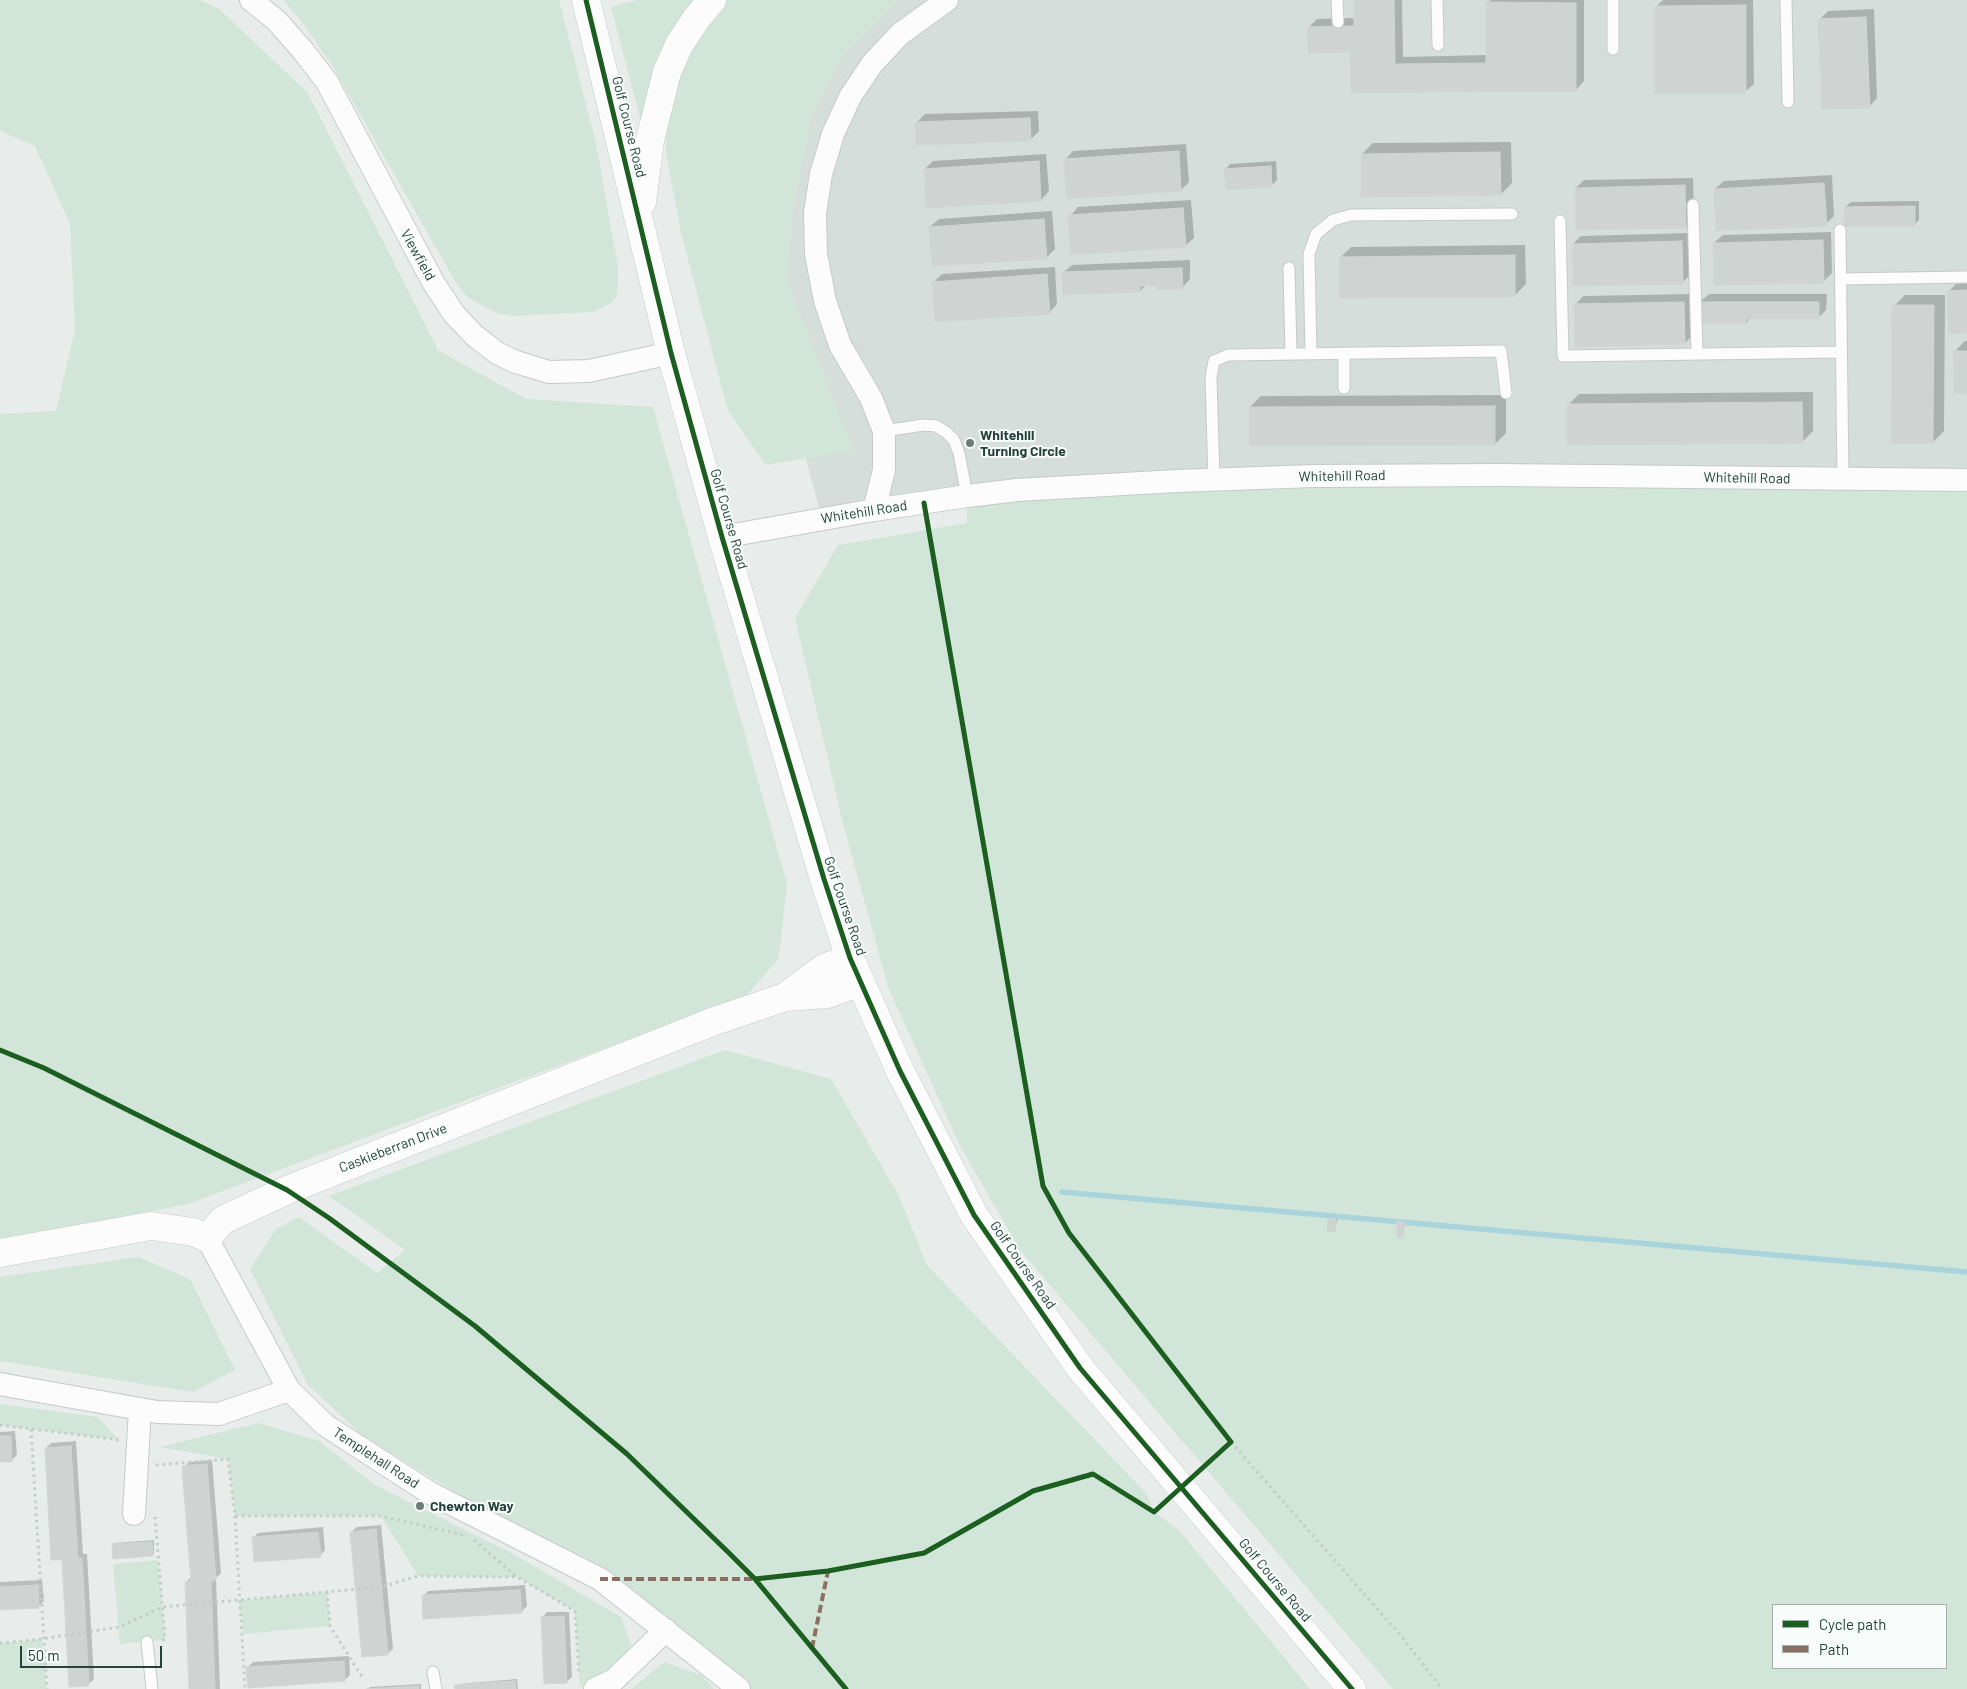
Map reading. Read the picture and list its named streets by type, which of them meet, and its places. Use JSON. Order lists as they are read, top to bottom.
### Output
{
  "streets": {
    "street": [
      "Golf Course Road",
      "Viewfield",
      "Whitehill Road",
      "Caskieberran Drive",
      "Templehall Road"
    ]
  },
  "crossings": [
    ["Golf Course Road", "Viewfield"],
    ["Golf Course Road", "Whitehill Road"],
    ["Golf Course Road", "Caskieberran Drive"],
    ["Caskieberran Drive", "Templehall Road"]
  ],
  "places": ["Whitehill Turning Circle", "Chewton Way"],
  "legend": ["Cycle path", "Path"],
  "scale_bar": "50 m"
}
